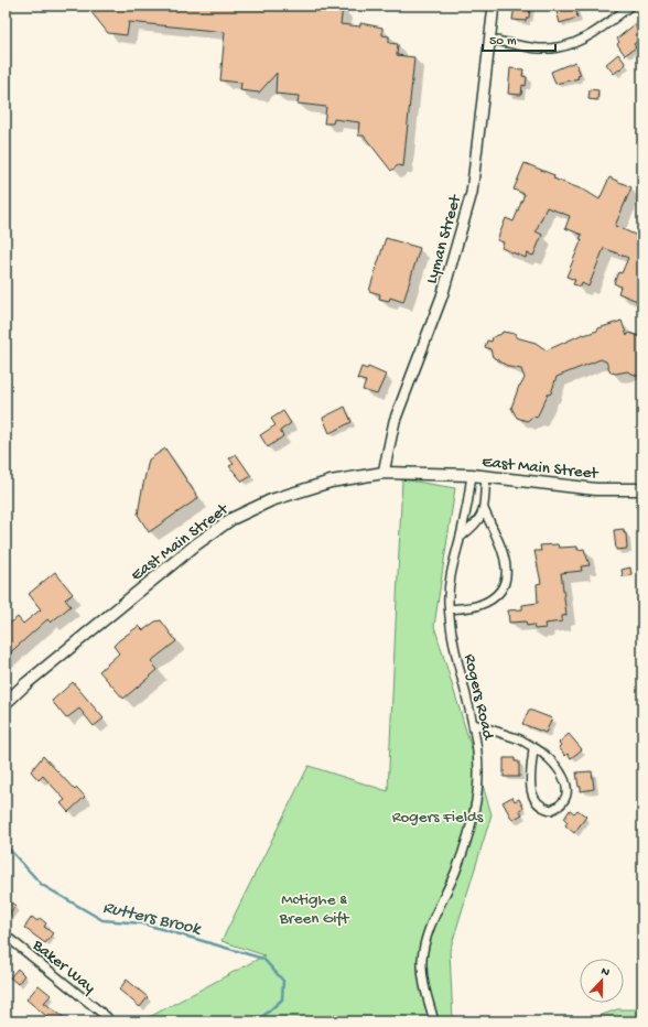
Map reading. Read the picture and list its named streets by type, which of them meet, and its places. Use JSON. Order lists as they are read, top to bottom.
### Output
{
  "streets": {
    "main road": ["East Main Street"],
    "street": ["Lyman Street", "Rogers Road", "Baker Way"]
  },
  "crossings": [
    ["Lyman Street", "East Main Street"],
    ["East Main Street", "Rogers Road"]
  ],
  "water": ["Rutters Brook"],
  "parks": ["Rogers Fields", "Mctighe & Breen Gift"],
  "scale_bar": "50 m",
  "north": "top"
}
